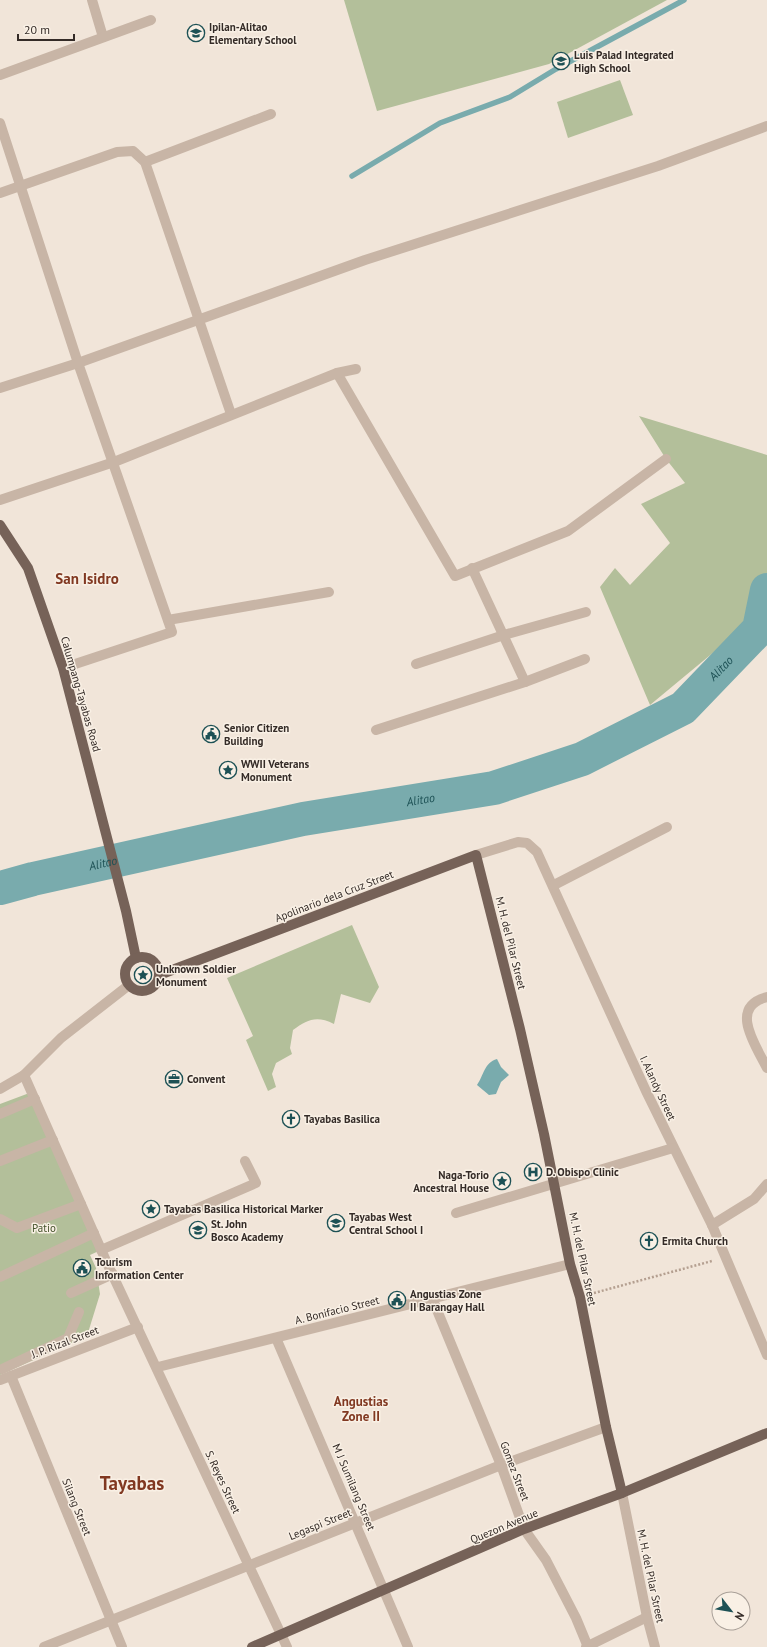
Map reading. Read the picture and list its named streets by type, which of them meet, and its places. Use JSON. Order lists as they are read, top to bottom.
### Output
{
  "streets": {
    "main road": [
      "Calumpang-Tayabas Road",
      "Apolinario dela Cruz Street",
      "M. H. del Pilar Street",
      "Quezon Avenue"
    ],
    "street": [
      "I. Alandy Street",
      "A. Bonifacio Street",
      "J. P. Rizal Street",
      "Gomez Street",
      "S. Reyes Street",
      "M J Sumilang Street",
      "Silang Street",
      "Legaspi Street"
    ]
  },
  "crossings": [
    ["Calumpang-Tayabas Road", "Apolinario dela Cruz Street"],
    ["Apolinario dela Cruz Street", "M. H. del Pilar Street"],
    ["Apolinario dela Cruz Street", "I. Alandy Street"],
    ["M. H. del Pilar Street", "A. Bonifacio Street"],
    ["M. H. del Pilar Street", "Legaspi Street"],
    ["M. H. del Pilar Street", "Quezon Avenue"],
    ["A. Bonifacio Street", "Gomez Street"],
    ["A. Bonifacio Street", "S. Reyes Street"],
    ["A. Bonifacio Street", "M J Sumilang Street"],
    ["J. P. Rizal Street", "S. Reyes Street"],
    ["J. P. Rizal Street", "Silang Street"],
    ["Gomez Street", "Legaspi Street"],
    ["Gomez Street", "Quezon Avenue"],
    ["S. Reyes Street", "Legaspi Street"],
    ["S. Reyes Street", "Quezon Avenue"],
    ["M J Sumilang Street", "Legaspi Street"],
    ["M J Sumilang Street", "Quezon Avenue"],
    ["Silang Street", "Legaspi Street"]
  ],
  "districts": ["San Isidro", "Angustias Zone II", "Tayabas"],
  "water": ["Alitao"],
  "parks": ["Patio"],
  "places": {
    "school or university": [
      "Ipilan-Alitao Elementary School",
      "Luis Palad Integrated High School",
      "Tayabas West Central School I",
      "St. John Bosco Academy"
    ],
    "public building": ["Senior Citizen Building", "Tourism Information Center", "Angustias Zone II Barangay Hall"],
    "place": [
      "WWII Veterans Monument",
      "Unknown Soldier Monument",
      "Naga-Torio Ancestral House",
      "Tayabas Basilica Historical Marker"
    ],
    "office": ["Convent"],
    "church": ["Tayabas Basilica", "Ermita Church"],
    "hospital": ["D. Obispo Clinic"]
  },
  "scale_bar": "20 m",
  "north": "bottom right"
}
